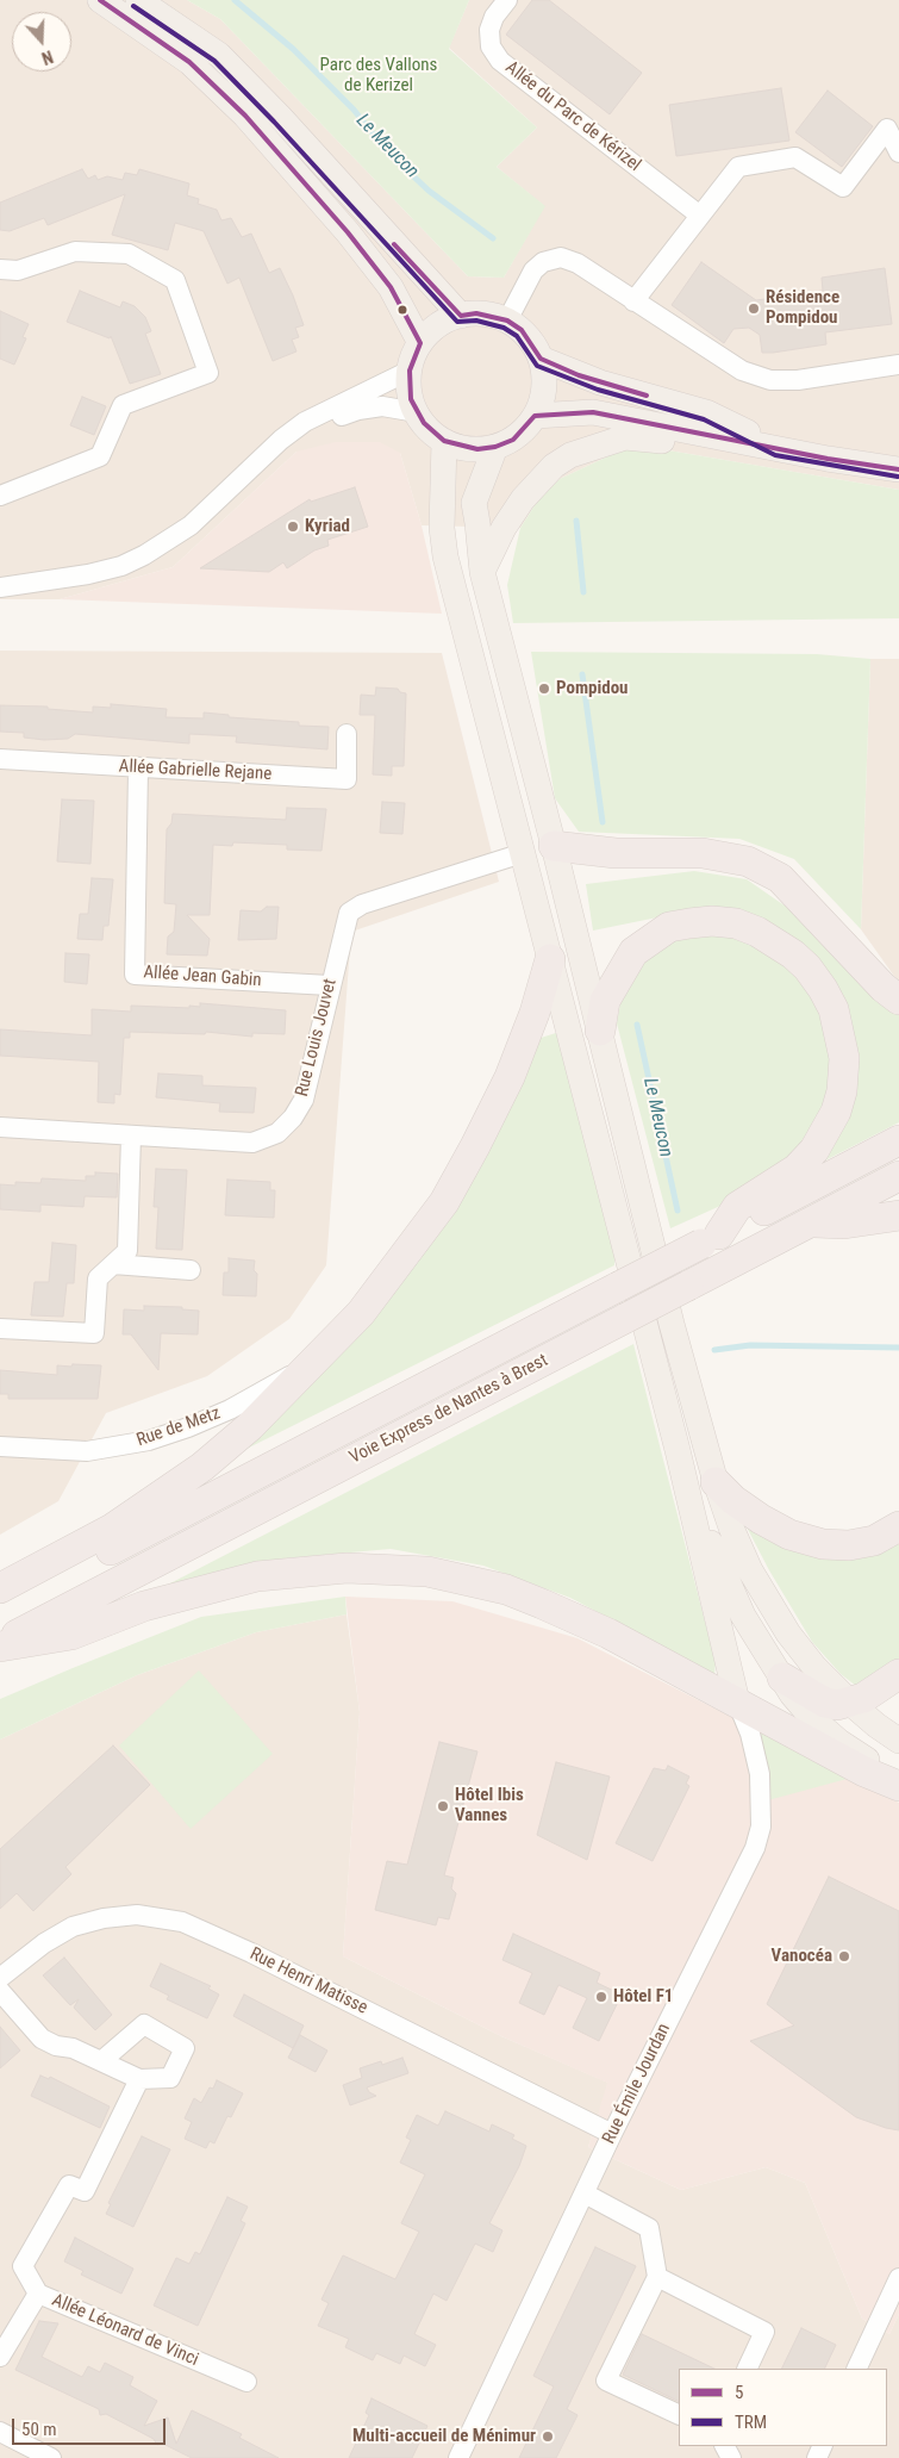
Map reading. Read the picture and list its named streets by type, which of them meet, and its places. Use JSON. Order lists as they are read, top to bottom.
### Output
{
  "streets": {
    "highway": ["Voie Express de Nantes à Brest"],
    "street": [
      "Allée du Parc de Kérizel",
      "Allée Gabrielle Rejane",
      "Allée Jean Gabin",
      "Rue Louis Jouvet",
      "Rue de Metz",
      "Rue Henri Matisse",
      "Rue Émile Jourdan",
      "Allée Léonard de Vinci"
    ]
  },
  "crossings": [
    ["Allée Gabrielle Rejane", "Allée Jean Gabin"],
    ["Allée Jean Gabin", "Rue Louis Jouvet"],
    ["Rue Henri Matisse", "Rue Émile Jourdan"]
  ],
  "water": ["Le Meucon"],
  "parks": ["Parc des Vallons de Kerizel"],
  "places": [
    "Résidence Pompidou",
    "Kyriad",
    "Pompidou",
    "Hôtel Ibis Vannes",
    "Vanocéa",
    "Hôtel F1",
    "Multi-accueil de Ménimur"
  ],
  "lines": ["transit line 5", "transit line TRM"],
  "legend": ["5", "TRM"],
  "scale_bar": "50 m",
  "north": "bottom"
}
